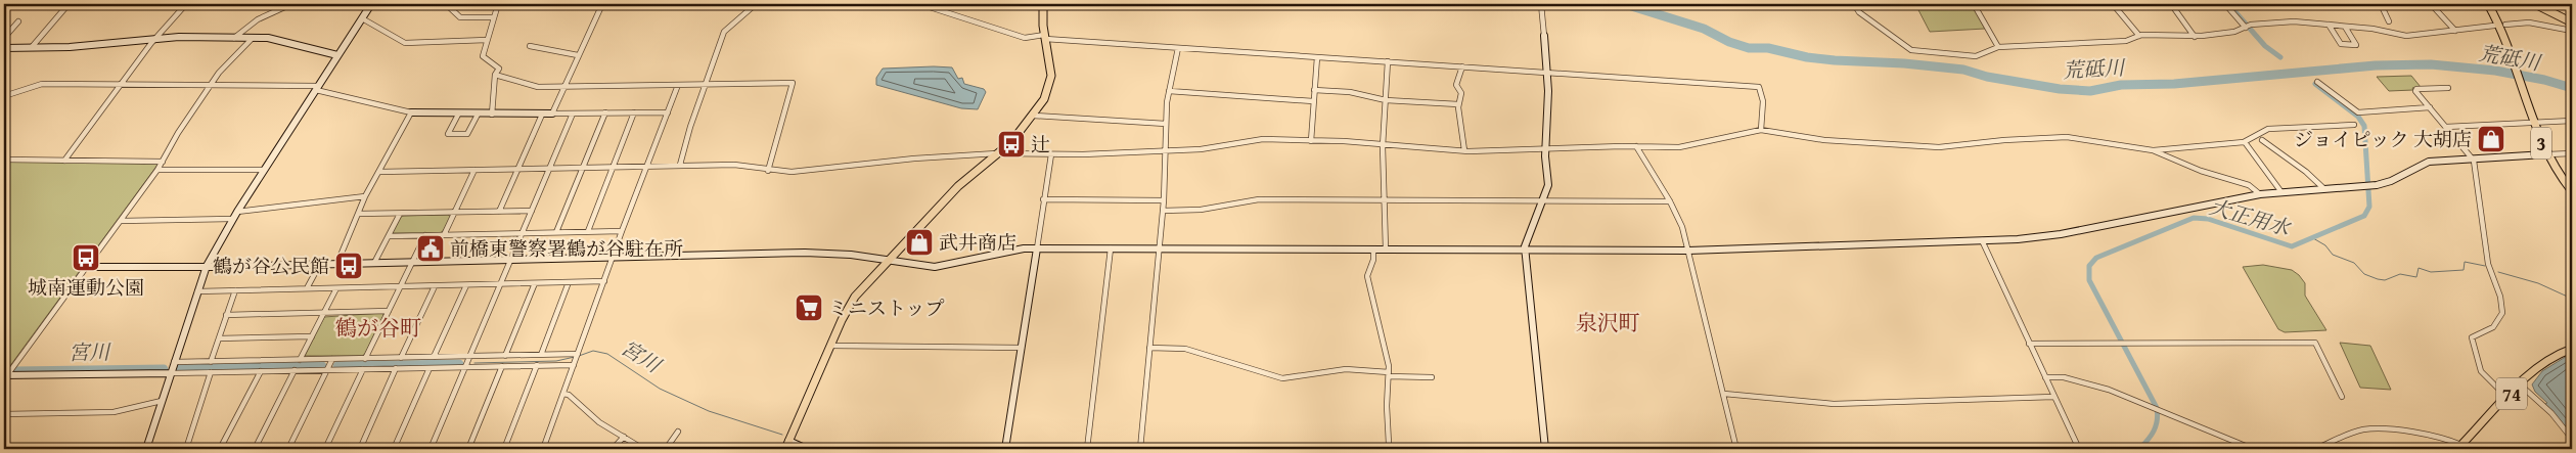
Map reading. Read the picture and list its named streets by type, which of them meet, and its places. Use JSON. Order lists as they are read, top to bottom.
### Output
{
  "streets": {
    "main road": ["3", "74"]
  },
  "districts": ["泉沢町", "鶴が谷町"],
  "water": ["荒砥川", "大正用水", "宮川"],
  "places": {
    "shop": ["ジョイピック 大胡店", "武井商店"],
    "bus stop": ["辻", "城南運動公園", "鶴が谷公民館"],
    "public building": ["前橋東警察署鶴が谷駐在所"],
    "supermarket": ["ミニストップ"]
  }
}
